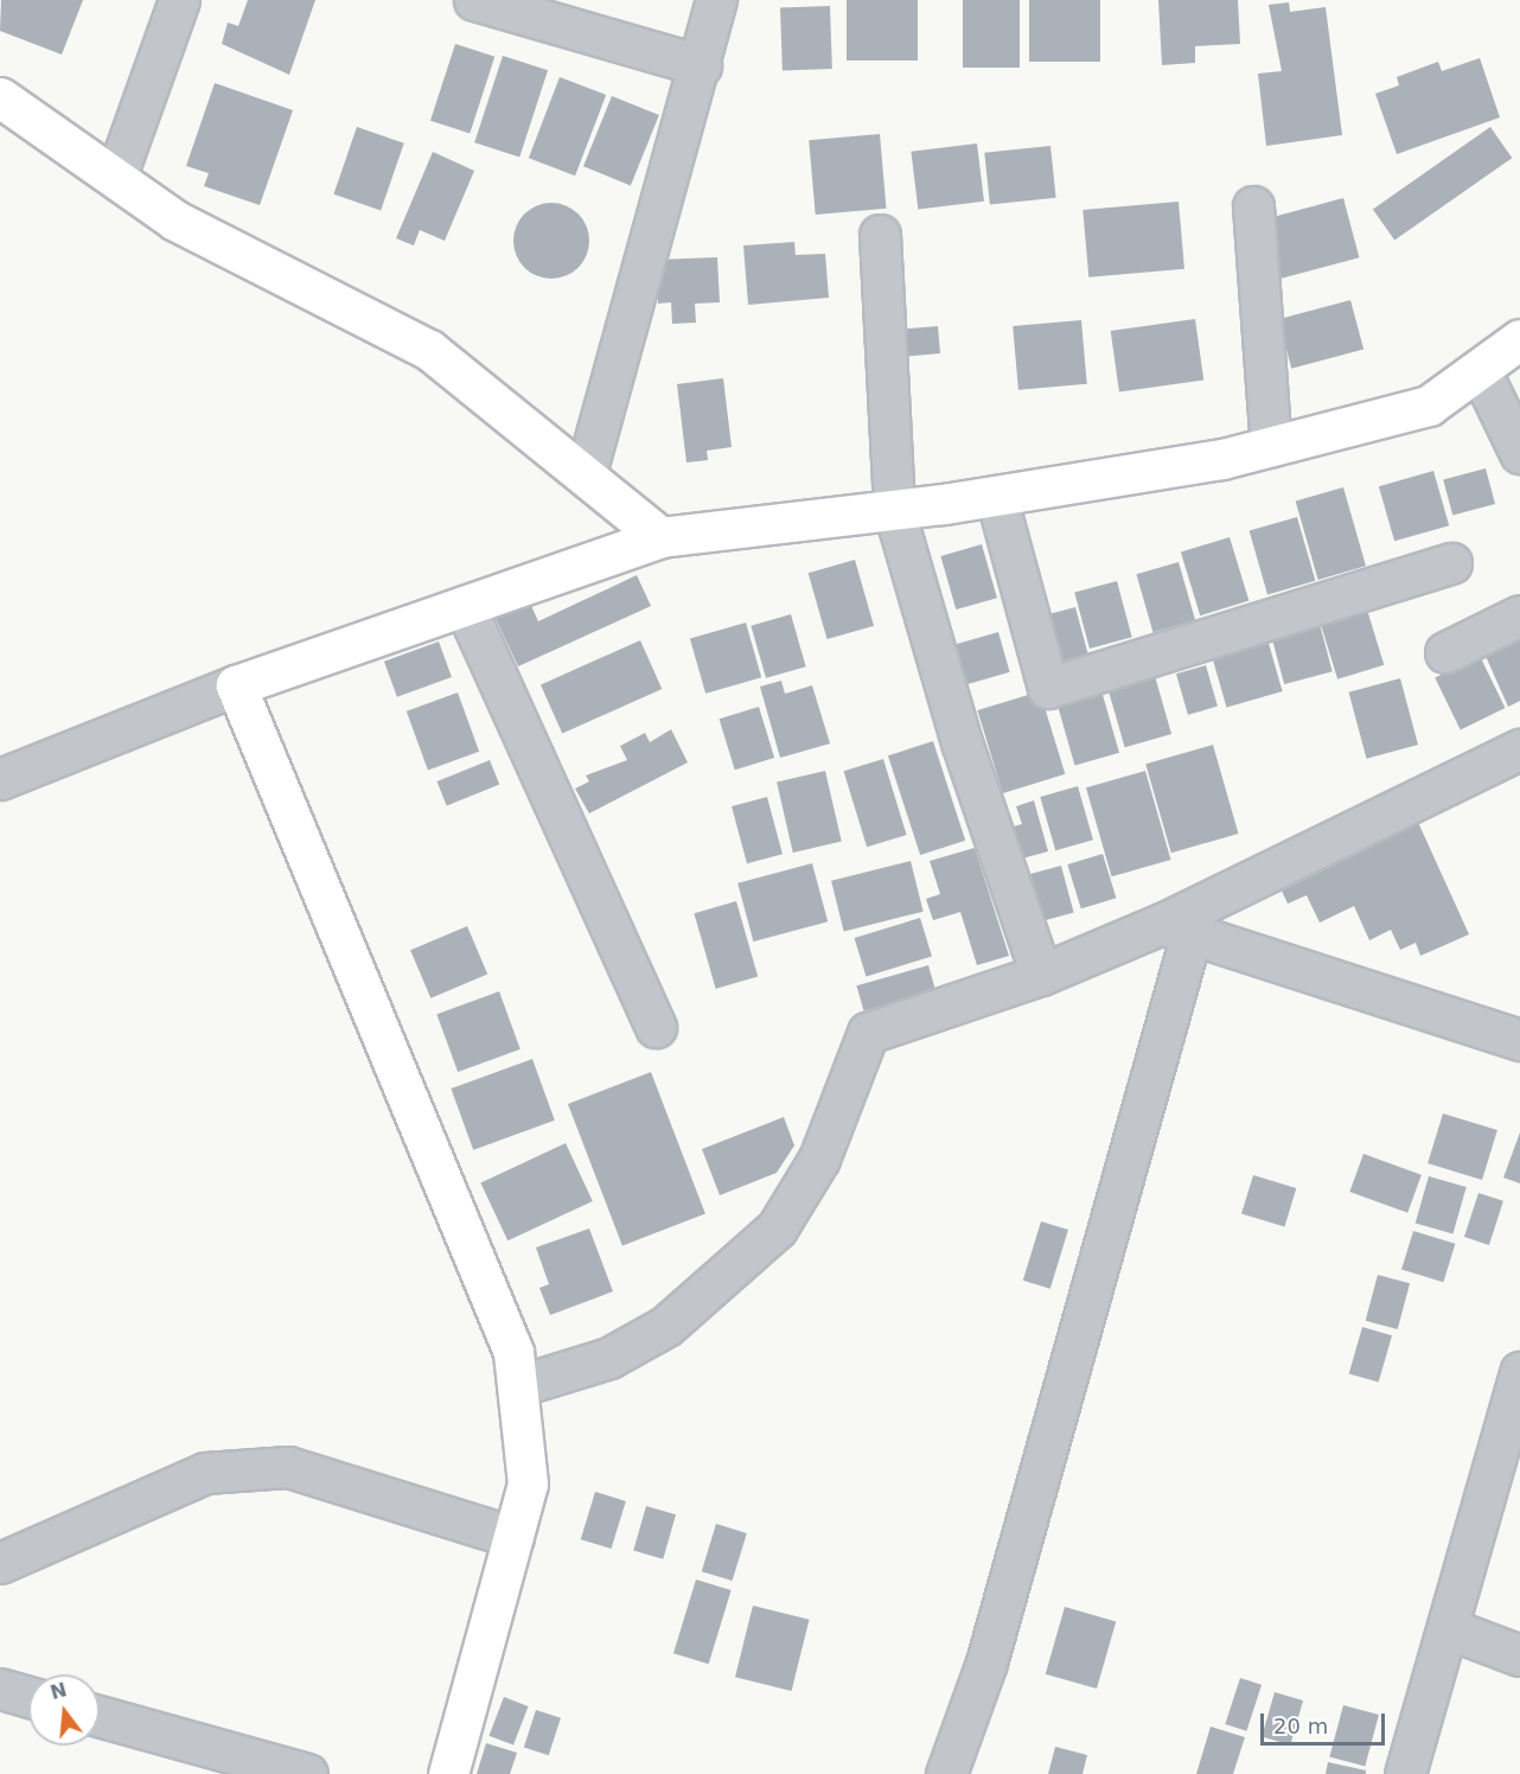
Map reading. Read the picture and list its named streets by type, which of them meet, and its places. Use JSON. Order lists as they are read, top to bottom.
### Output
{
  "scale_bar": "20 m",
  "north": "top"
}
